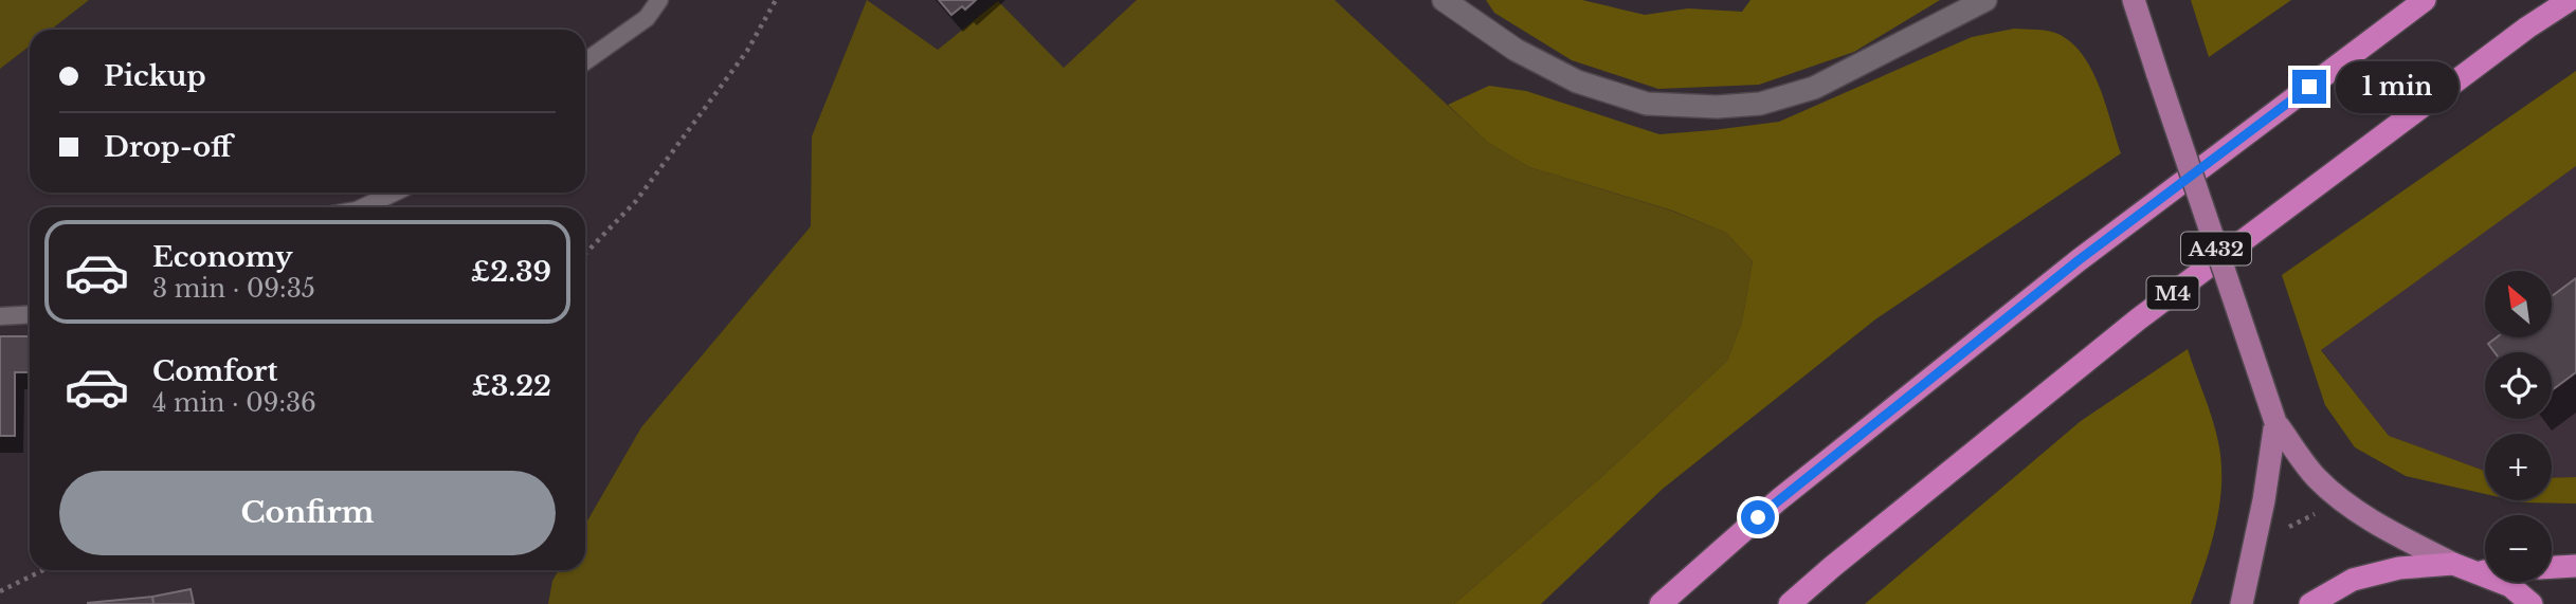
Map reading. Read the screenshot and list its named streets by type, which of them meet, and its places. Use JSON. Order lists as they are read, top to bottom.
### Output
{
  "streets": {
    "highway": ["M4"],
    "main road": ["A432"]
  },
  "north": "top left",
  "page": {
    "banner": ["Pickup", "Drop-off"],
    "bubble": "1 min",
    "list": [
      {
        "name": "Economy",
        "note": "3 min · 09:35",
        "value": "£2.39"
      },
      {
        "name": "Comfort",
        "note": "4 min · 09:36",
        "value": "£3.22"
      }
    ],
    "map_buttons": ["+", "−"],
    "buttons": "Confirm"
  }
}
